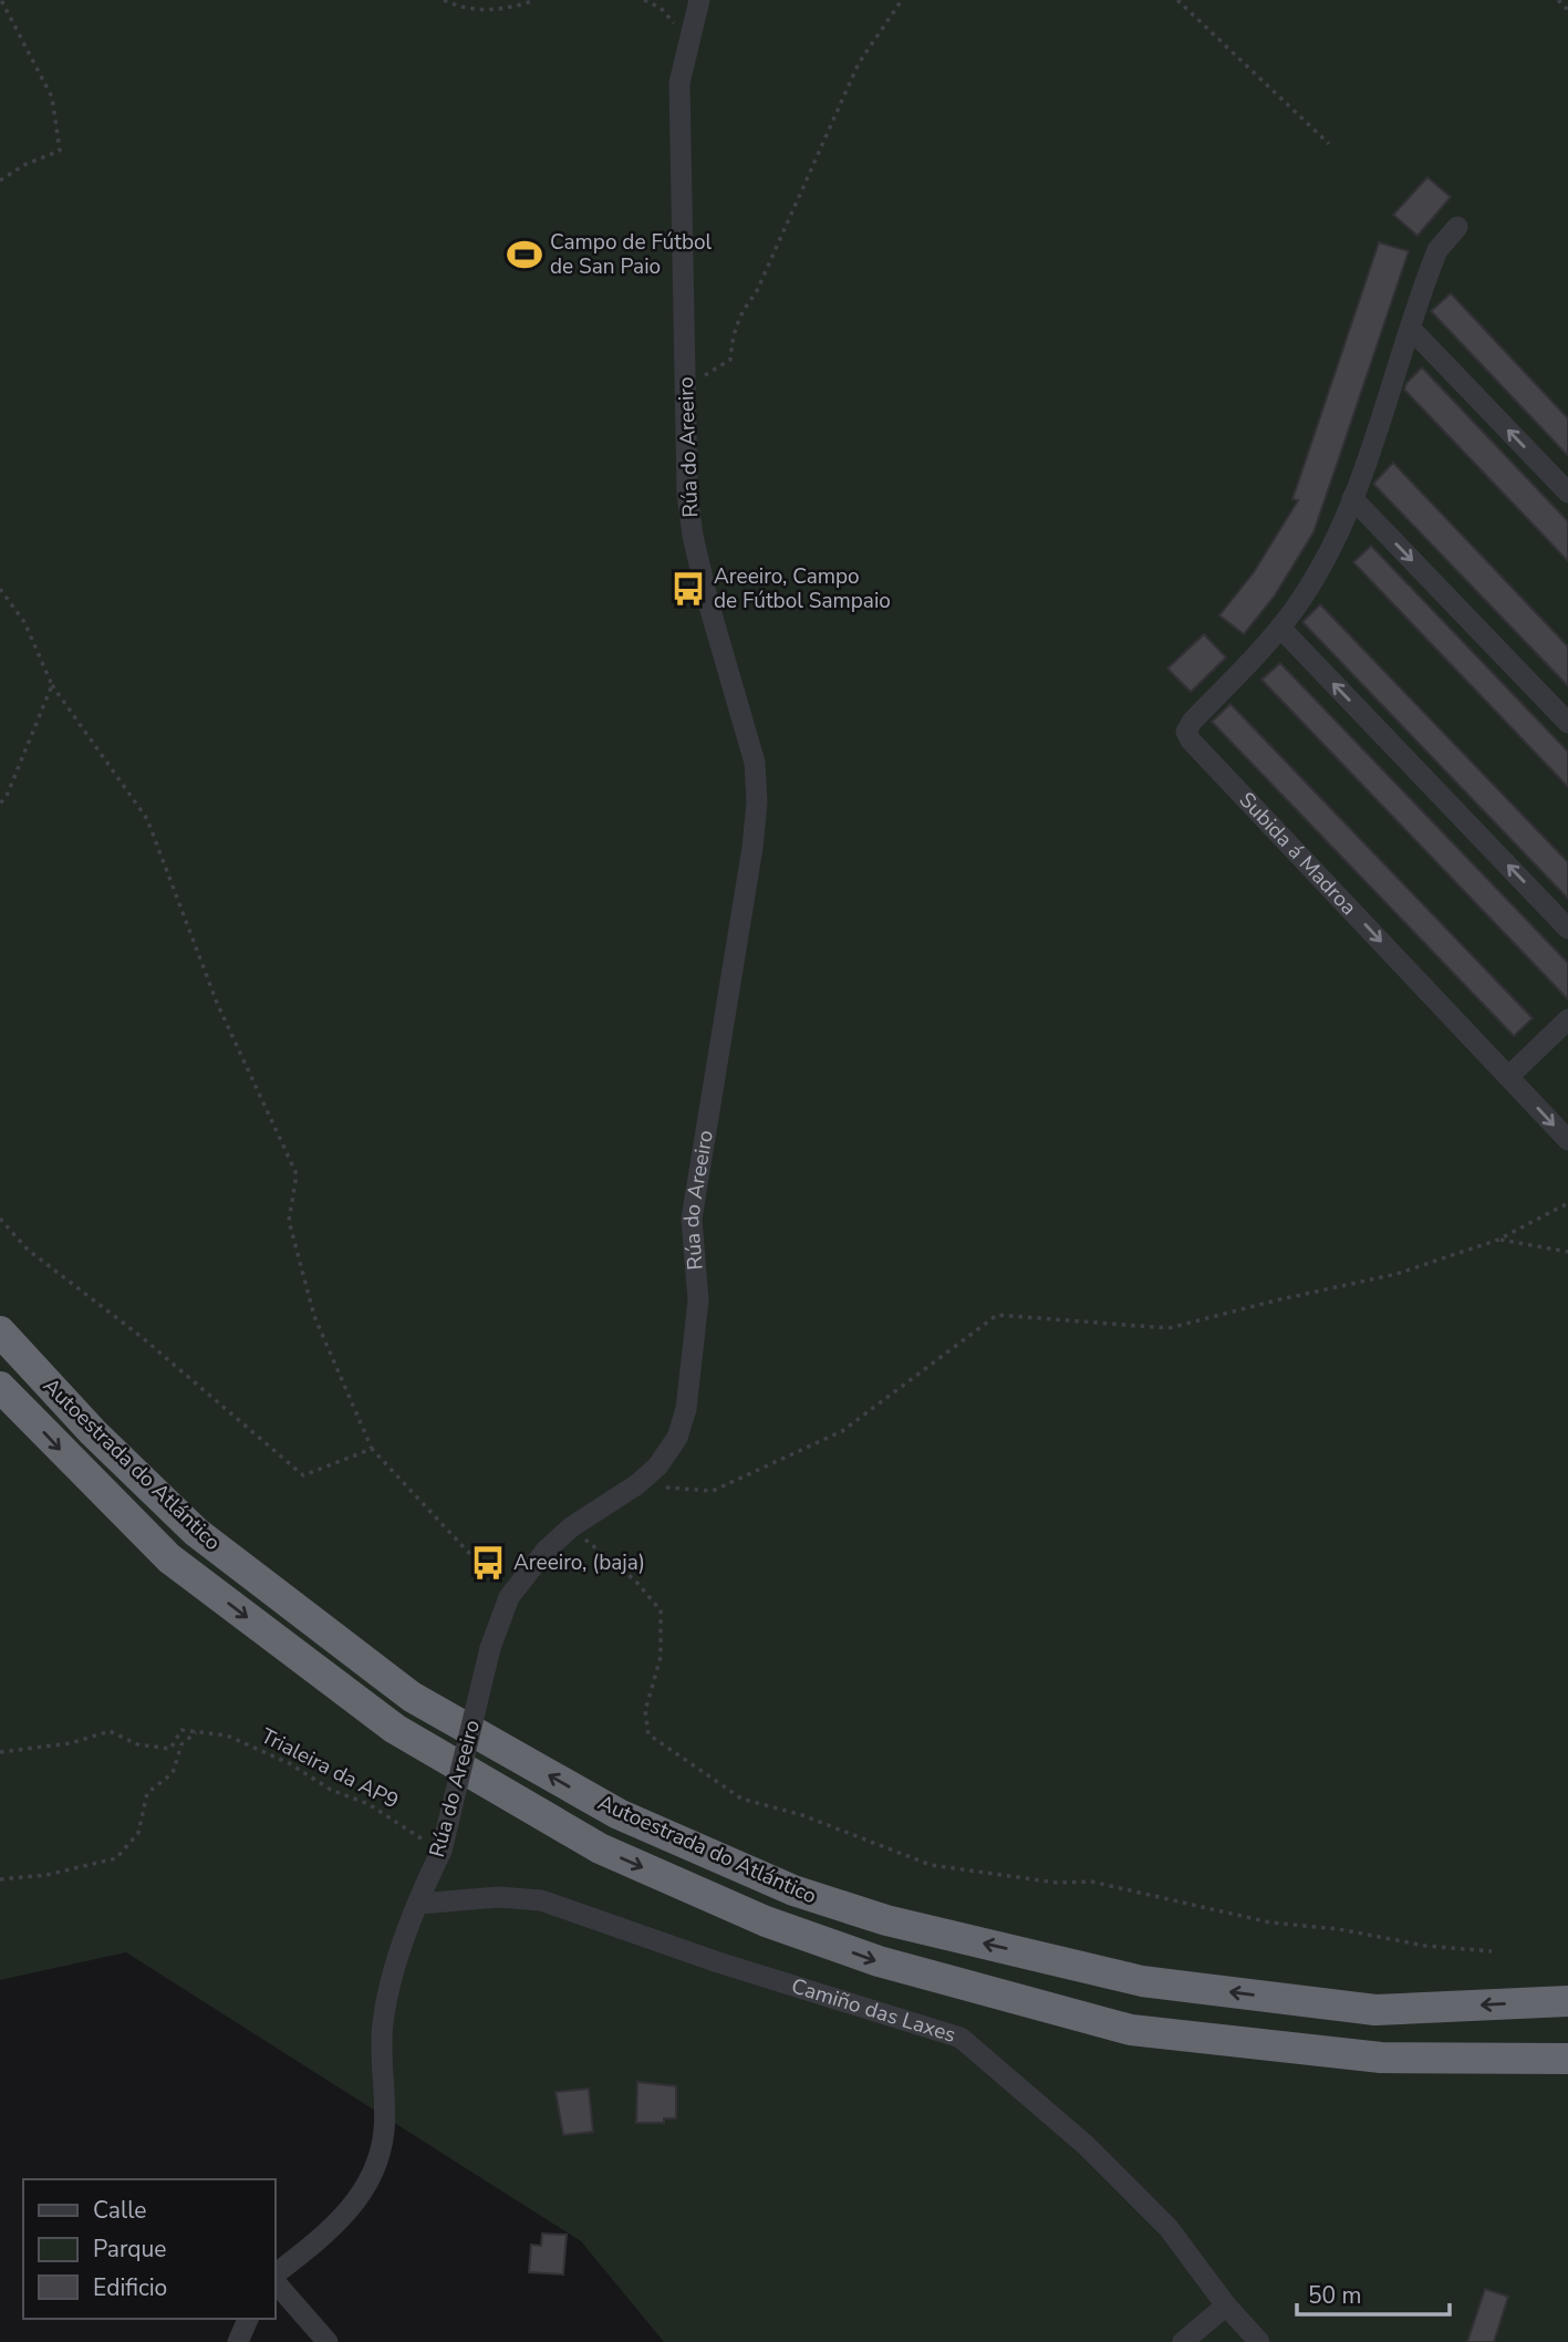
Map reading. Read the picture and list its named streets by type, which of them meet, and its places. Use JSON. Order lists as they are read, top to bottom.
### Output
{
  "streets": {
    "highway": ["Autoestrada do Atlántico"],
    "street": ["Rúa do Areeiro", "Subida á Madroa", "Camiño das Laxes"],
    "path": ["Trialeira da AP9"]
  },
  "crossings": [
    ["Rúa do Areeiro", "Trialeira da AP9"],
    ["Rúa do Areeiro", "Camiño das Laxes"]
  ],
  "places": {
    "sports": ["Campo de Fútbol de San Paio"],
    "bus stop": ["Areeiro, Campo de Fútbol Sampaio", "Areeiro, (baja)"]
  },
  "legend": ["Calle", "Parque", "Edificio"],
  "scale_bar": "50 m"
}
